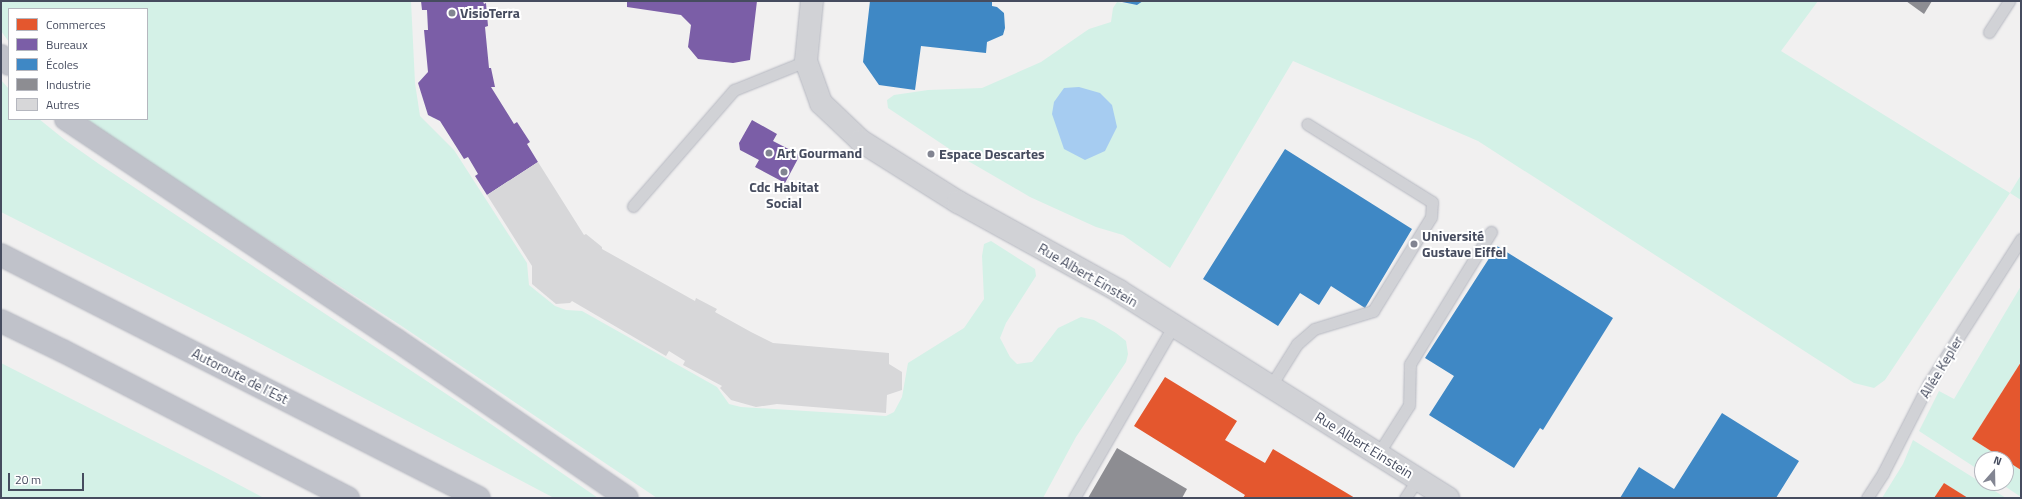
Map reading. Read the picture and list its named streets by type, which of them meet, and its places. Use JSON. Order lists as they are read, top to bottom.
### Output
{
  "streets": {
    "highway": ["Autoroute de l’Est"],
    "street": ["Rue Albert Einstein"],
    "lane": ["Allée Kepler"]
  },
  "places": [
    "VisioTerra",
    "Art Gourmand",
    "Espace Descartes",
    "Cdc Habitat Social",
    "Université Gustave Eiffel"
  ],
  "legend": [
    "Commerces",
    "Bureaux",
    "Écoles",
    "Industrie",
    "Autres"
  ],
  "scale_bar": "20 m",
  "north": "top"
}
